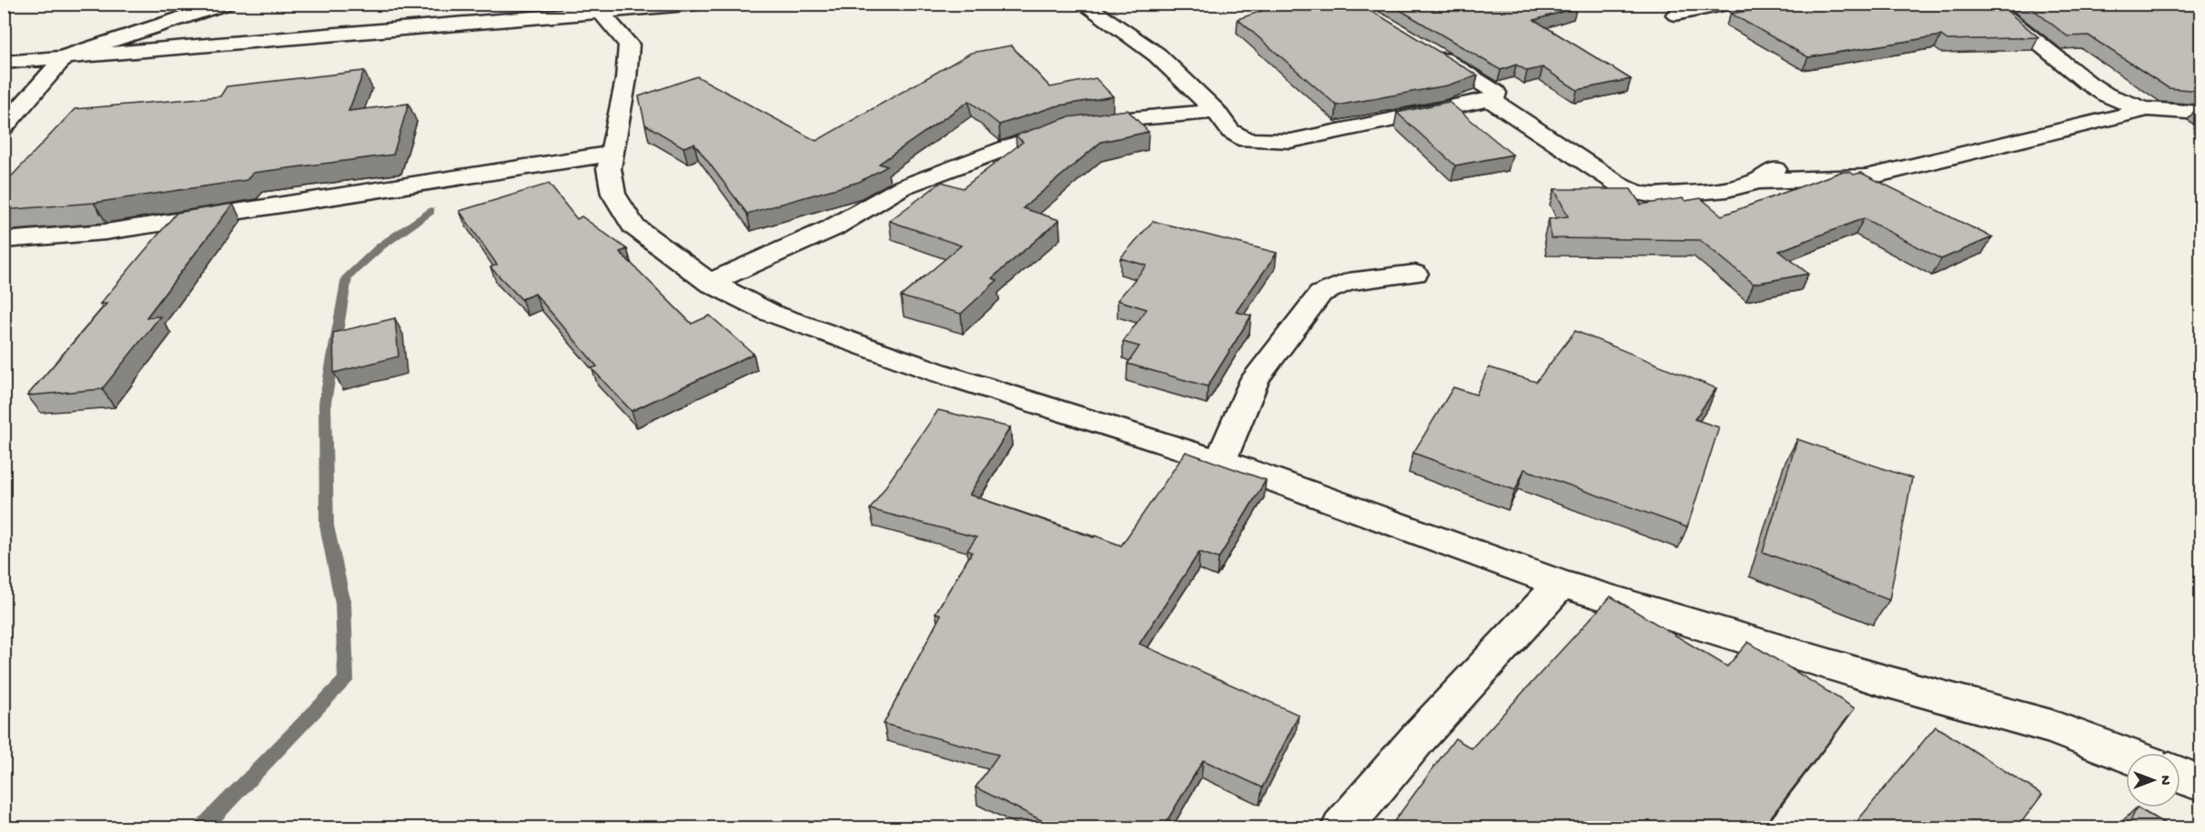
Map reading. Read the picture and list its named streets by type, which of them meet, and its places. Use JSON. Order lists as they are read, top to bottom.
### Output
{
  "north": "right"
}
